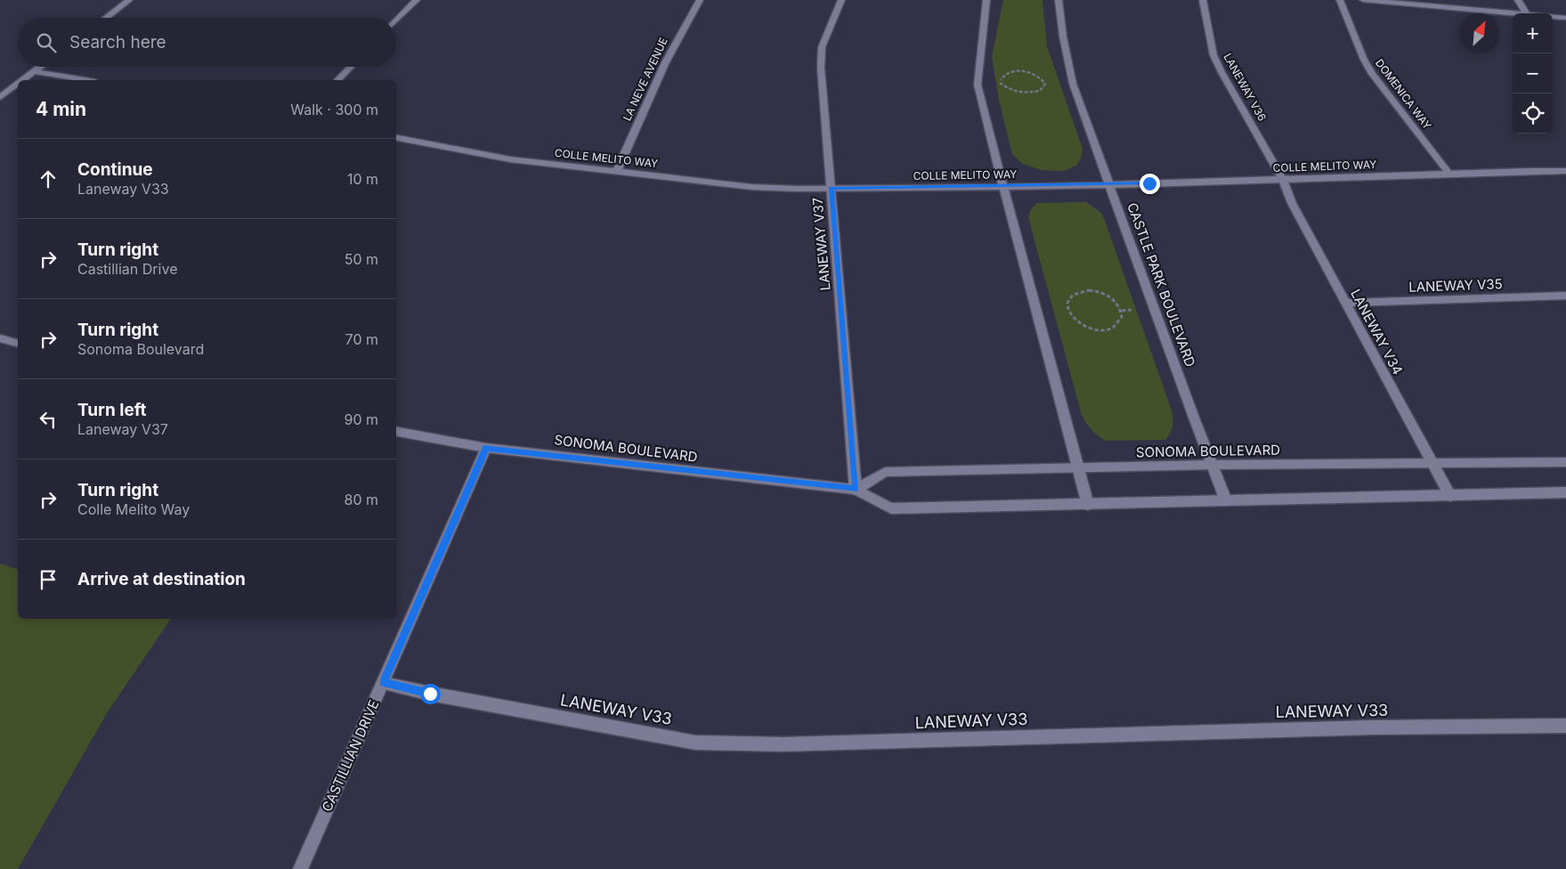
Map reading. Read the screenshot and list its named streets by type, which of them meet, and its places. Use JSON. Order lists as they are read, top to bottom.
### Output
{
  "streets": {
    "street": [
      "LA NEVE AVENUE",
      "LANEWAY V36",
      "DOMENICA WAY",
      "COLLE MELITO WAY",
      "LANEWAY V37",
      "CASTLE PARK BOULEVARD",
      "LANEWAY V35",
      "LANEWAY V34",
      "SONOMA BOULEVARD",
      "LANEWAY V33",
      "CASTILLIAN DRIVE"
    ]
  },
  "crossings": [
    ["LA NEVE AVENUE", "COLLE MELITO WAY"],
    ["LANEWAY V36", "COLLE MELITO WAY"],
    ["LANEWAY V36", "LANEWAY V34"],
    ["DOMENICA WAY", "COLLE MELITO WAY"],
    ["COLLE MELITO WAY", "LANEWAY V37"],
    ["COLLE MELITO WAY", "CASTLE PARK BOULEVARD"],
    ["COLLE MELITO WAY", "LANEWAY V34"],
    ["LANEWAY V37", "SONOMA BOULEVARD"],
    ["CASTLE PARK BOULEVARD", "SONOMA BOULEVARD"],
    ["LANEWAY V35", "LANEWAY V34"],
    ["LANEWAY V34", "SONOMA BOULEVARD"],
    ["SONOMA BOULEVARD", "CASTILLIAN DRIVE"],
    ["LANEWAY V33", "CASTILLIAN DRIVE"]
  ],
  "north": "top right",
  "page": {
    "map_buttons": ["+", "−"],
    "search": "Search here",
    "heading": ["4 min", "Walk · 300 m"],
    "list": [
      ["Continue", "Laneway V33", "10 m"],
      ["Turn right", "Castillian Drive", "50 m"],
      ["Turn right", "Sonoma Boulevard", "70 m"],
      ["Turn left", "Laneway V37", "90 m"],
      ["Turn right", "Colle Melito Way", "80 m"],
      "Arrive at destination"
    ]
  }
}
